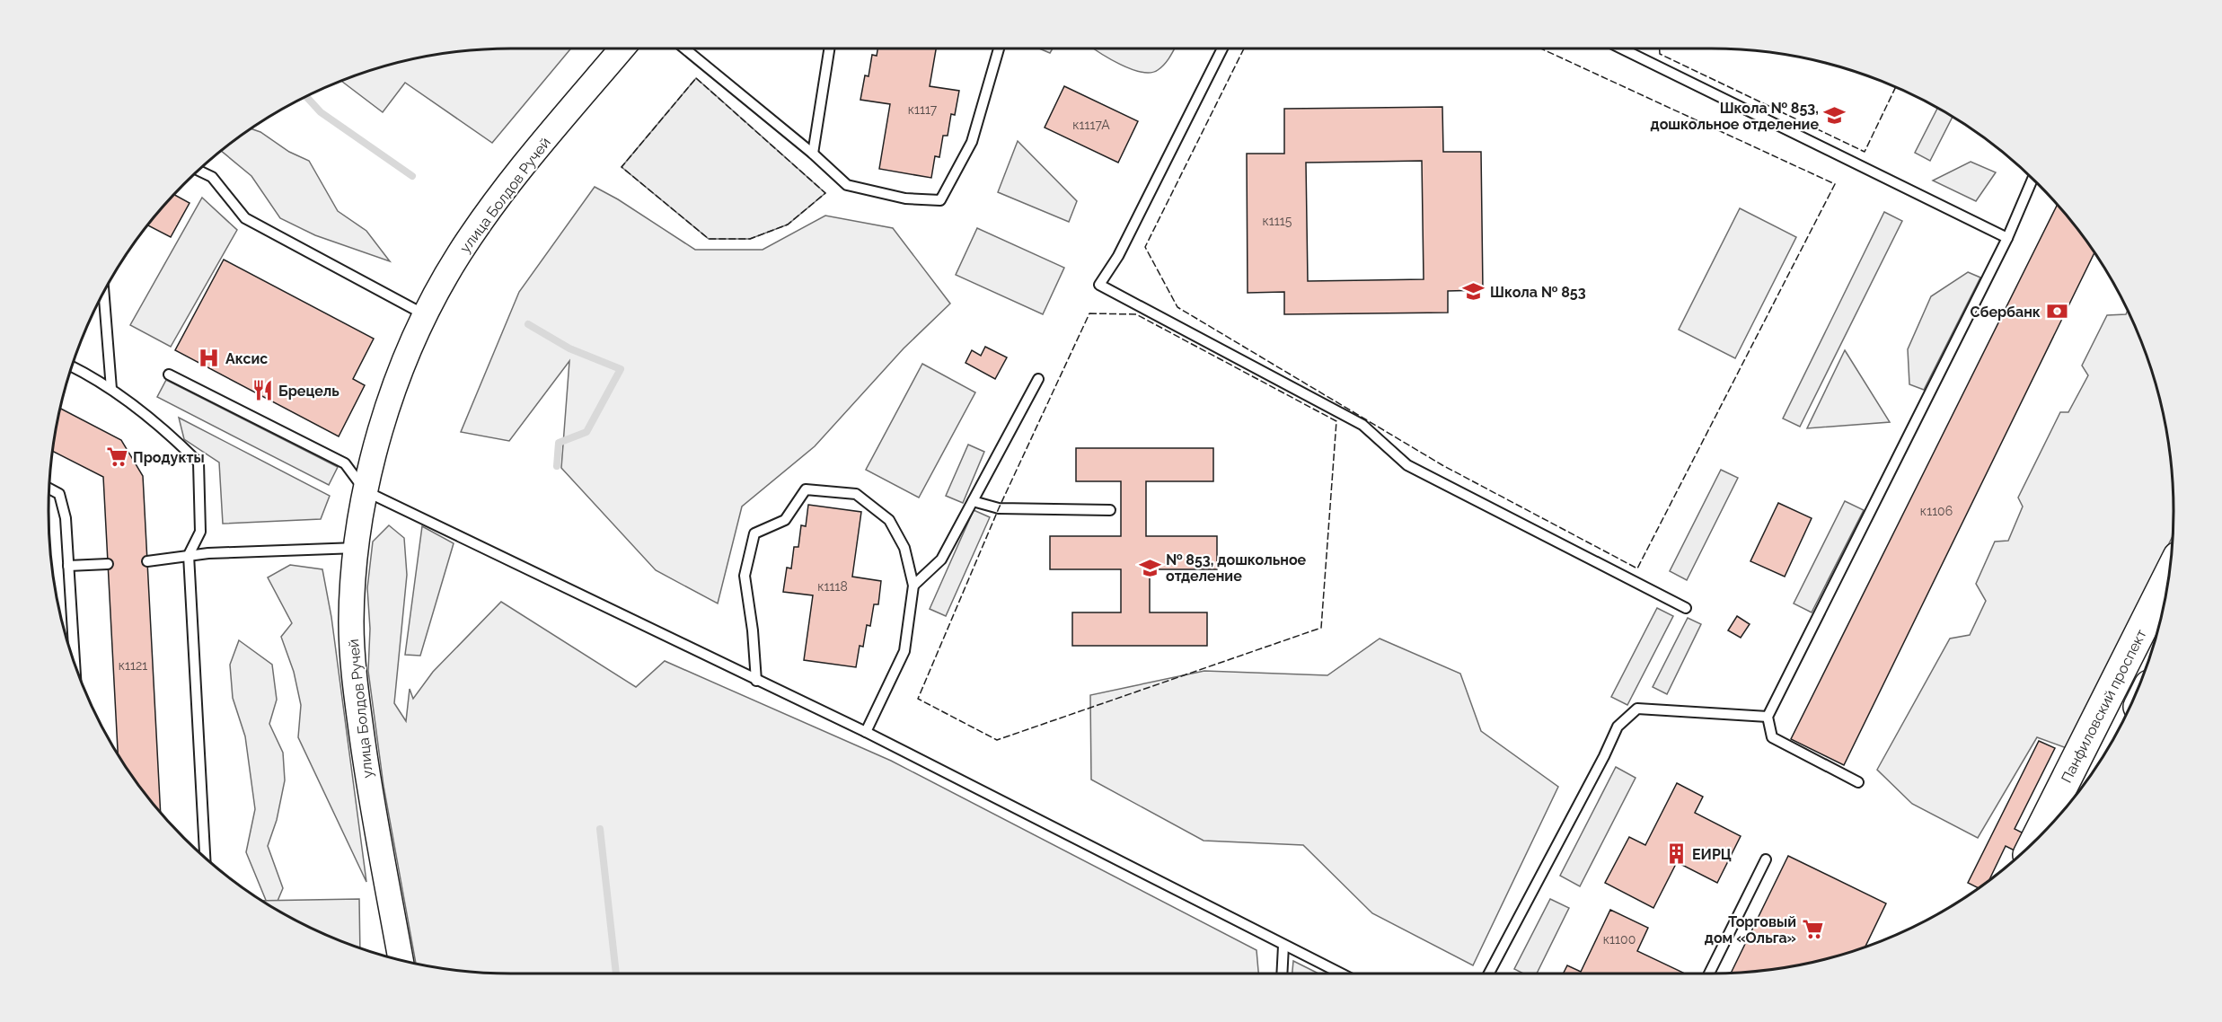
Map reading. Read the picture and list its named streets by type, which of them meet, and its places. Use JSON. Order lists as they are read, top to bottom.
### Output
{
  "streets": {
    "main road": ["Панфиловский проспект"],
    "street": ["улица Болдов Ручей"]
  },
  "places": {
    "school or university": ["Школа № 853, дошкольное отделение", "Школа № 853", "№ 853, дошкольное отделение"],
    "bank": ["Сбербанк"],
    "hospital": ["Аксис"],
    "restaurant": ["Брецель"],
    "supermarket": ["Продукты", "Торговый дом «Ольга»"],
    "building": ["ЕИРЦ"]
  },
  "house_numbers": [
    "к1117",
    "к1117А",
    "к1115",
    "к1106",
    "к1118",
    "к1121",
    "к1100"
  ]
}
